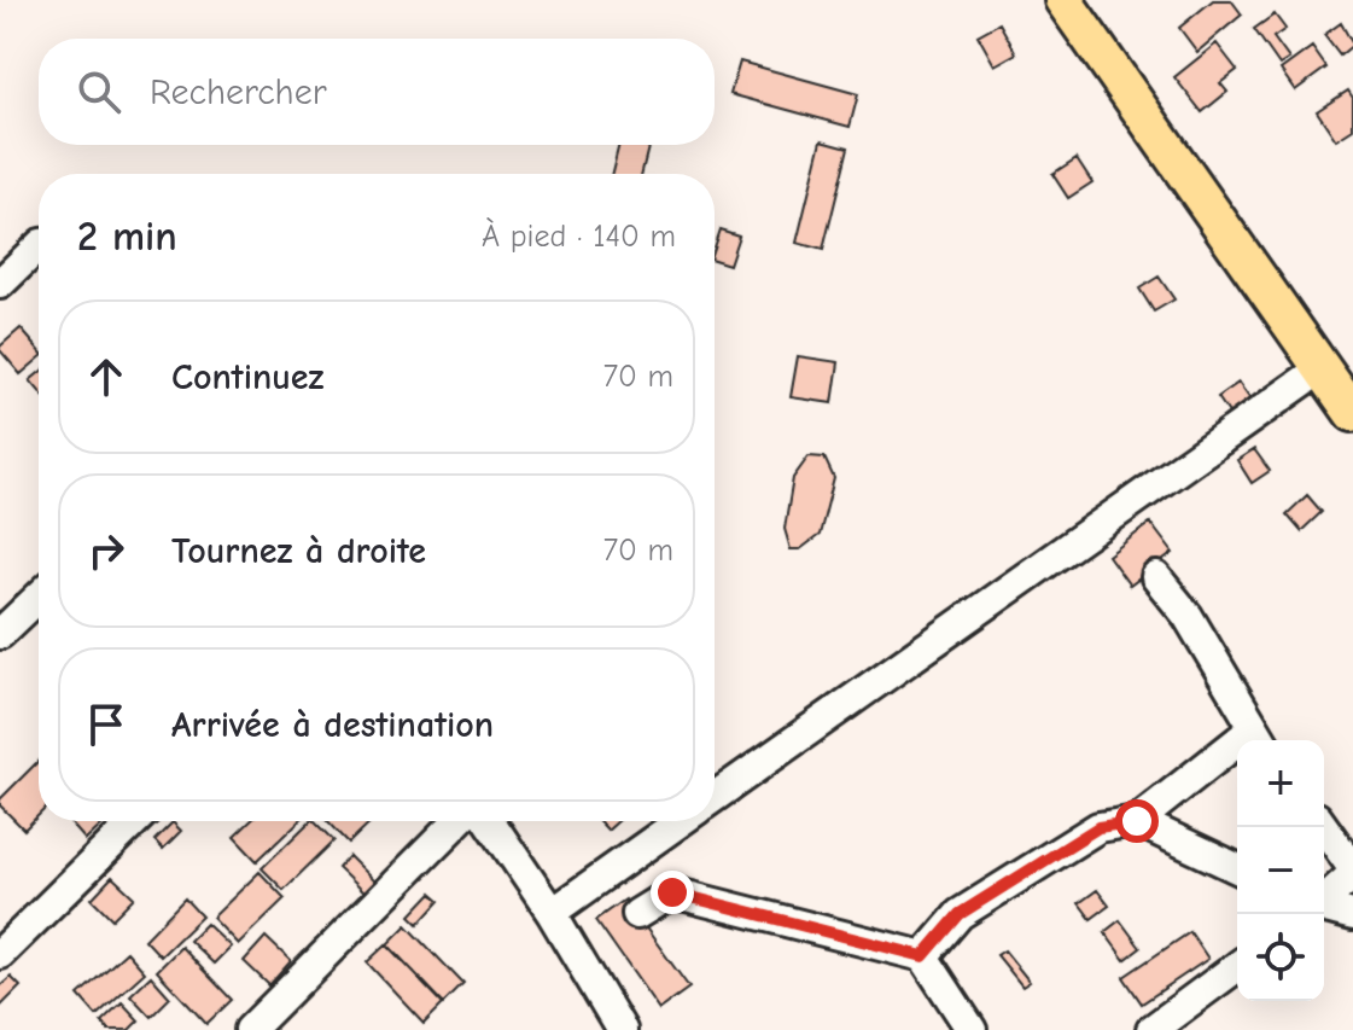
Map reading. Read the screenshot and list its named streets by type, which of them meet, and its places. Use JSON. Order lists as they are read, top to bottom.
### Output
{
  "page": {
    "search": "Rechercher",
    "heading": ["2 min", "À pied · 140 m"],
    "list": [
      ["Continuez", "70 m"],
      ["Tournez à droite", "70 m"],
      "Arrivée à destination"
    ],
    "map_buttons": ["+", "−"]
  }
}
